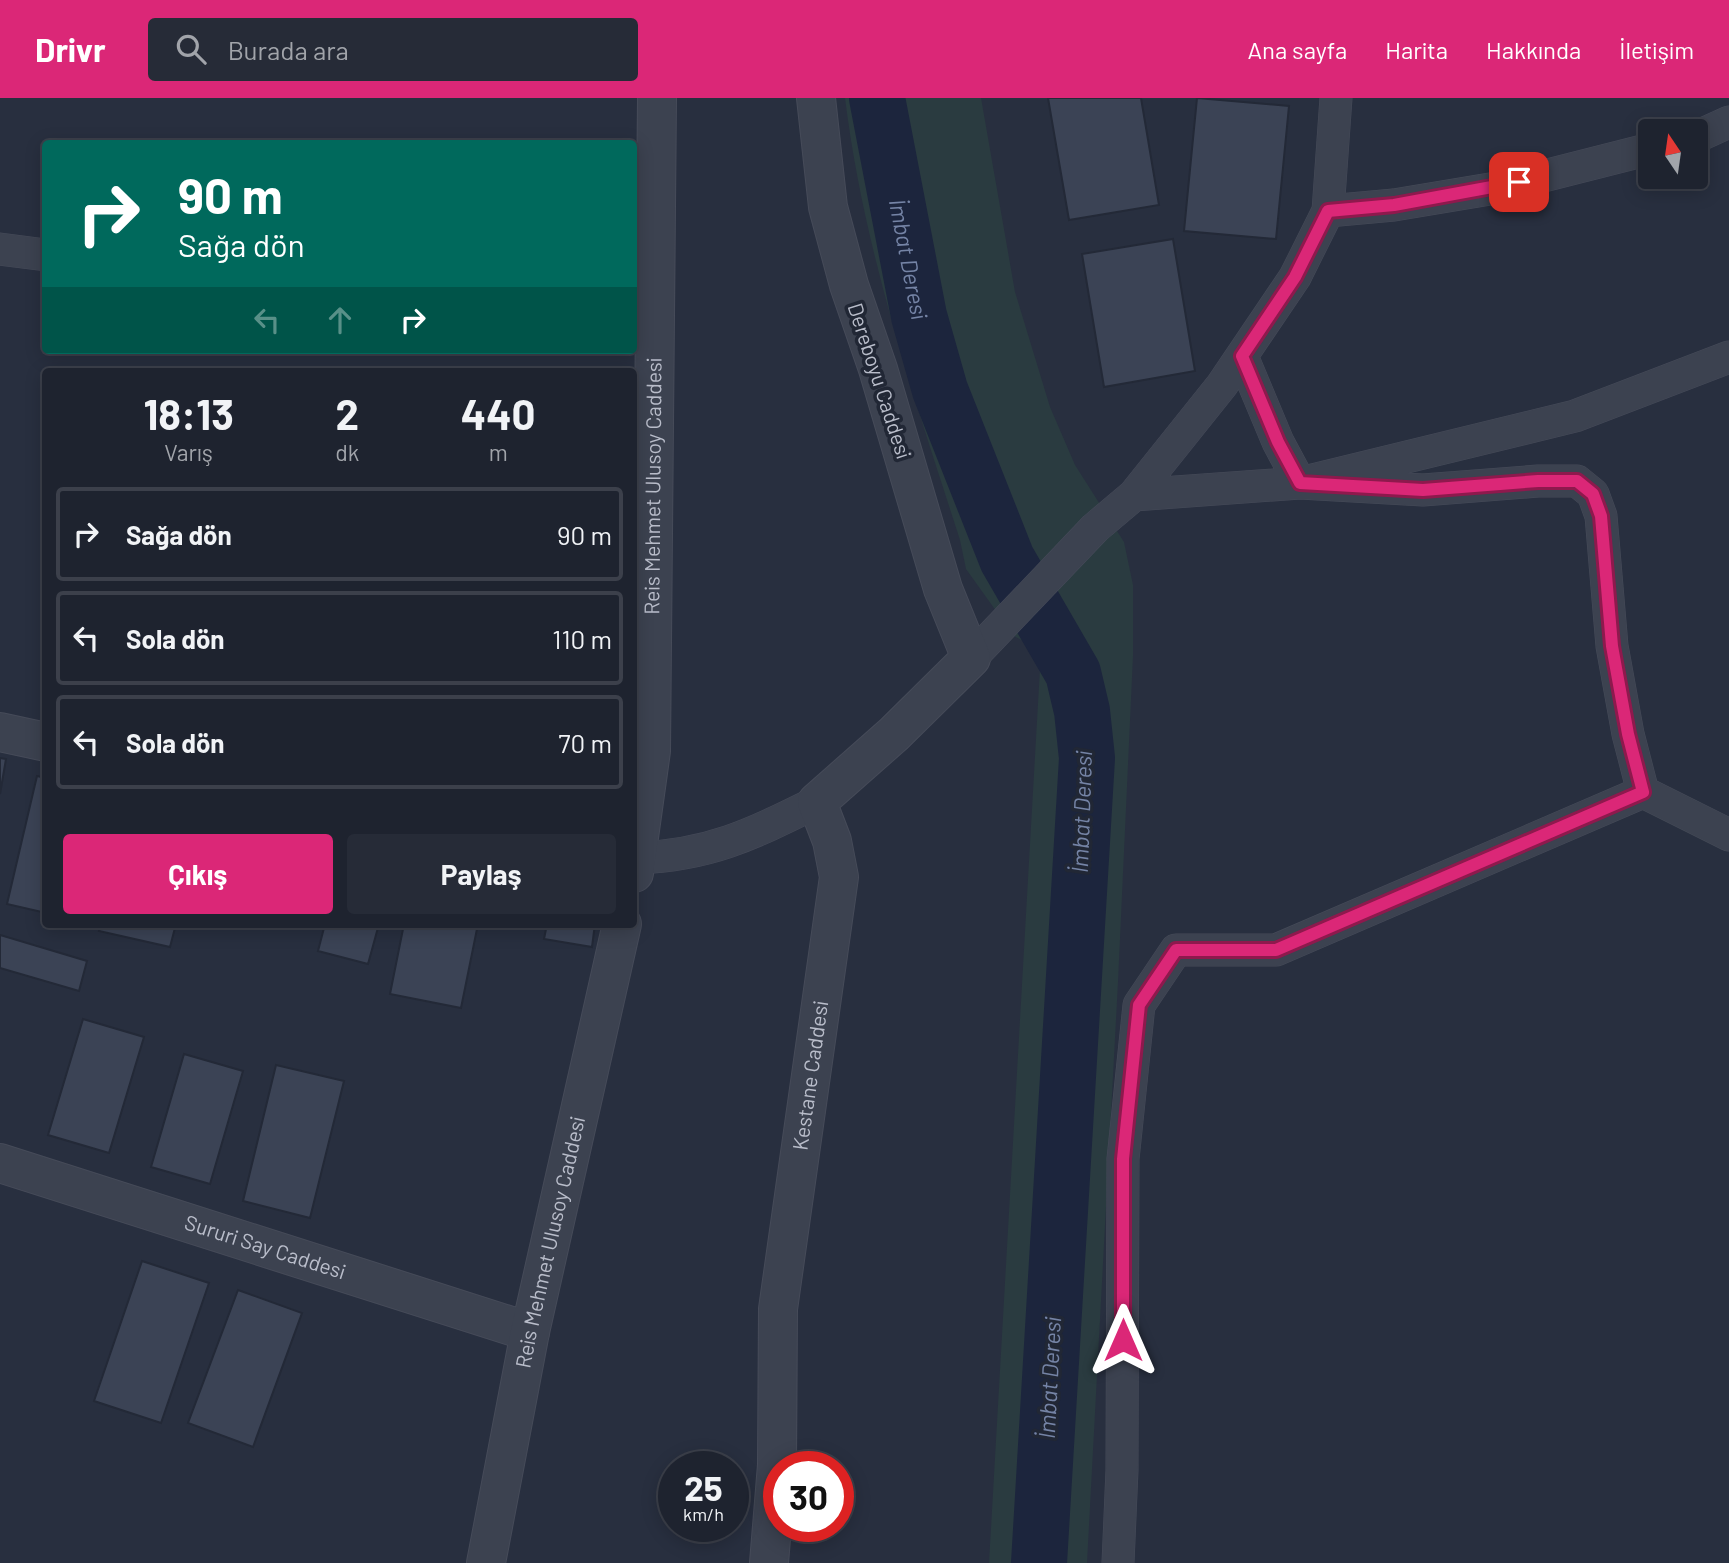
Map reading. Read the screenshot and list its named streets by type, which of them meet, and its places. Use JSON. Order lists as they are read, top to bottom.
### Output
{
  "streets": {
    "street": [
      "Dereboyu Caddesi",
      "Reis Mehmet Ulusoy Caddesi",
      "Kestane Caddesi",
      "Sururi Say Caddesi"
    ]
  },
  "crossings": [
    ["Reis Mehmet Ulusoy Caddesi", "Sururi Say Caddesi"]
  ],
  "water": ["İmbat Deresi"],
  "north": "top",
  "page": {
    "header": "Drivr",
    "search": "Burada ara",
    "nav": [
      "Ana sayfa",
      "Harita",
      "Hakkında",
      "İletişim"
    ],
    "turn": ["90 m", "Sağa dön"],
    "eta": [
      "18:13",
      "Varış",
      "2",
      "dk",
      "440",
      "m"
    ],
    "list": [
      {
        "name": "Sağa dön",
        "value": "90 m"
      },
      {
        "name": "Sola dön",
        "value": "110 m"
      },
      {
        "name": "Sola dön",
        "value": "70 m"
      }
    ],
    "buttons": ["Çıkış", "Paylaş"],
    "speed": "25 km/h",
    "limit": "30"
  }
}
